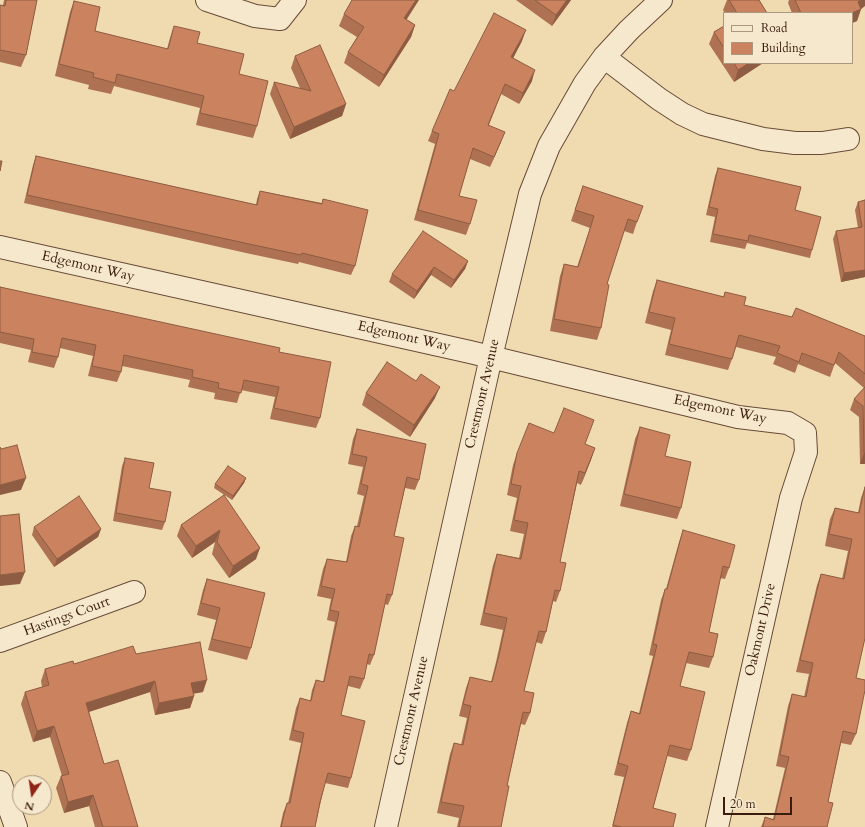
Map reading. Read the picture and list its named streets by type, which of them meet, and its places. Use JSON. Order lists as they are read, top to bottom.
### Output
{
  "streets": {
    "street": [
      "Edgemont Way",
      "Crestmont Avenue",
      "Hastings Court",
      "Oakmont Drive"
    ]
  },
  "crossings": [
    ["Edgemont Way", "Crestmont Avenue"],
    ["Edgemont Way", "Oakmont Drive"]
  ],
  "legend": ["Road", "Building"],
  "scale_bar": "20 m",
  "north": "bottom"
}
